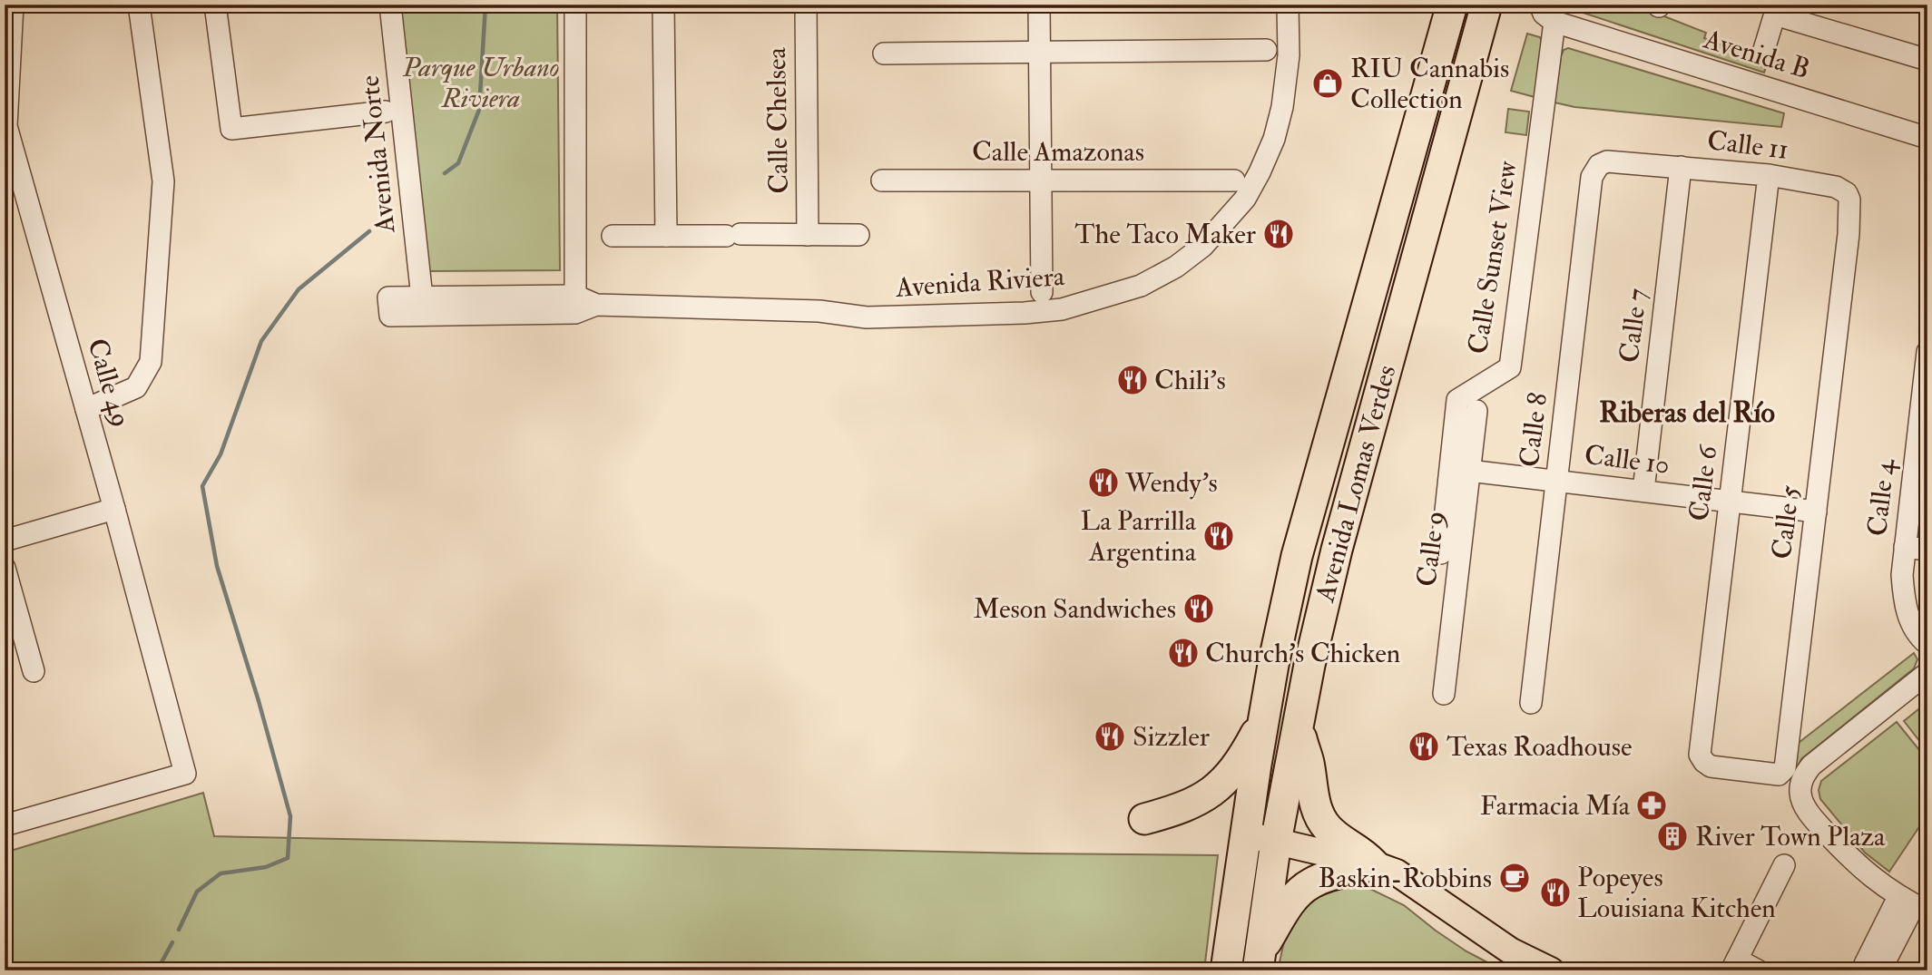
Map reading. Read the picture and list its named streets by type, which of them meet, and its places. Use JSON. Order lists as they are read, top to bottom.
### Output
{
  "streets": {
    "highway": ["Avenida Lomas Verdes"],
    "street": [
      "Avenida B",
      "Calle Chelsea",
      "Calle 11",
      "Calle Amazonas",
      "Avenida Norte",
      "Calle Sunset View",
      "Avenida Riviera",
      "Calle 7",
      "Calle 49",
      "Calle 8",
      "Calle 10",
      "Calle 6",
      "Calle 4",
      "Calle 5",
      "Calle 9"
    ]
  },
  "crossings": [
    ["Avenida B", "Calle Sunset View"],
    ["Calle 11", "Calle 7"],
    ["Calle 11", "Calle 8"],
    ["Calle 11", "Calle 6"],
    ["Calle 11", "Calle 5"],
    ["Avenida Norte", "Avenida Riviera"],
    ["Calle 7", "Calle 10"],
    ["Calle 8", "Calle 10"],
    ["Calle 10", "Calle 6"],
    ["Calle 10", "Calle 5"],
    ["Calle 10", "Calle 9"],
    ["Calle 6", "Calle 5"]
  ],
  "districts": ["Riberas del Río"],
  "parks": ["Parque Urbano Riviera"],
  "places": {
    "shop": ["RIU Cannabis Collection"],
    "restaurant": [
      "The Taco Maker",
      "Chili's",
      "Wendy's",
      "La Parrilla Argentina",
      "Meson Sandwiches",
      "Church's Chicken",
      "Sizzler",
      "Texas Roadhouse",
      "Popeyes Louisiana Kitchen"
    ],
    "pharmacy": ["Farmacia Mía"],
    "building": ["River Town Plaza"],
    "cafe": ["Baskin-Robbins"]
  }
}
